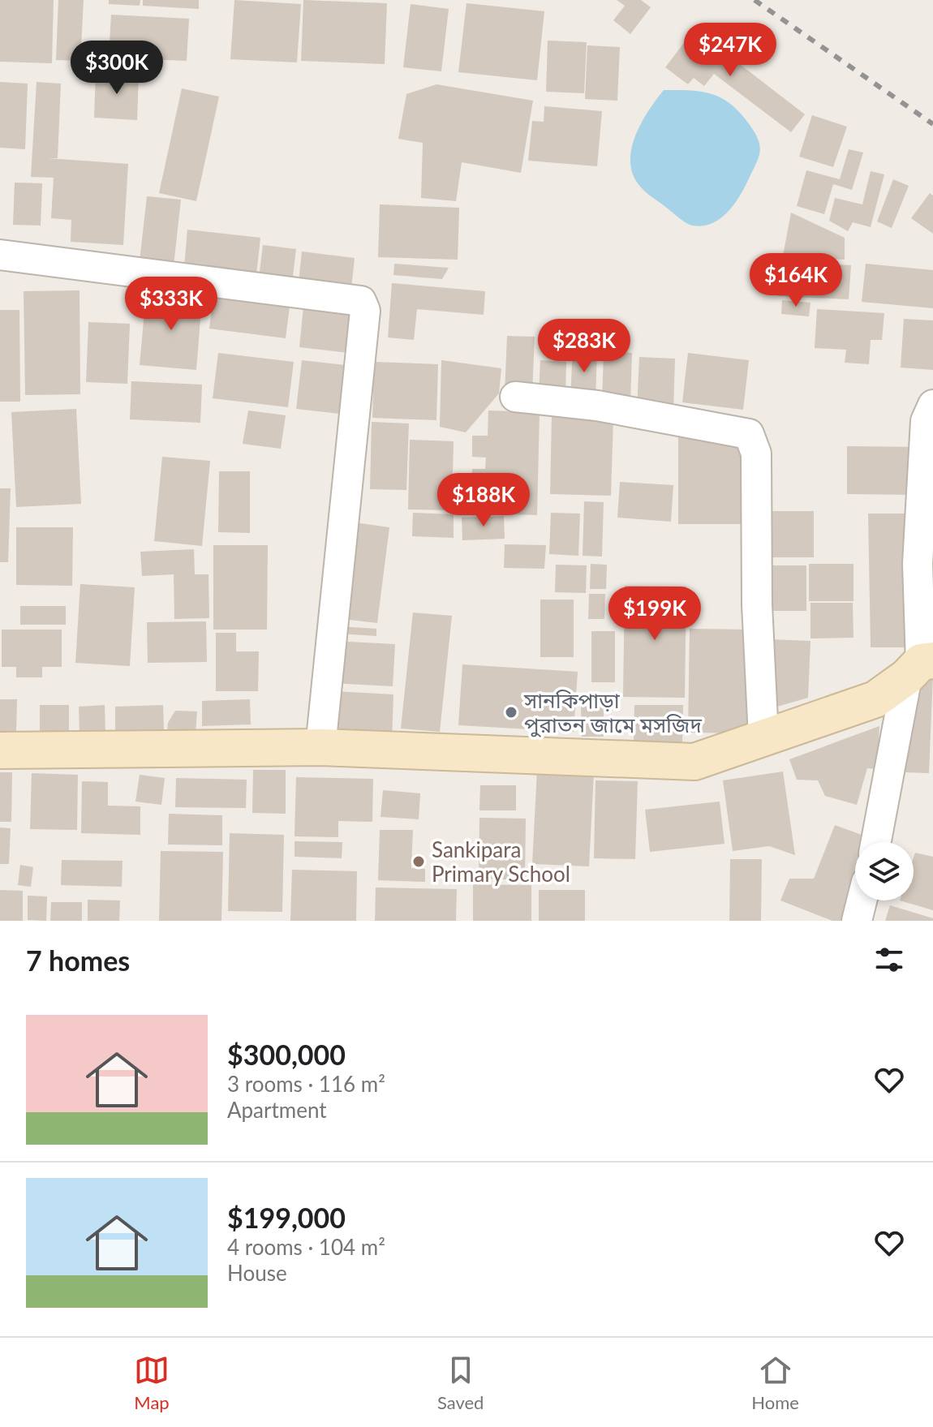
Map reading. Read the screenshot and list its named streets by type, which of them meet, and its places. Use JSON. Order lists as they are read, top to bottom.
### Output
{
  "places": ["সানকিপাড়া পুরাতন জামে মসজিদ", "Sankipara Primary School"],
  "page": {
    "price": [
      "$247K",
      "$300K",
      "$164K",
      "$333K",
      "$283K",
      "$188K",
      "$199K"
    ],
    "heading": "7 homes",
    "list": [
      {
        "name": "$300,000",
        "note": "3 rooms · 116 m² · Apartment"
      },
      {
        "name": "$199,000",
        "note": "4 rooms · 104 m² · House"
      }
    ],
    "tabs": ["Map", "Saved", "Home"]
  }
}
